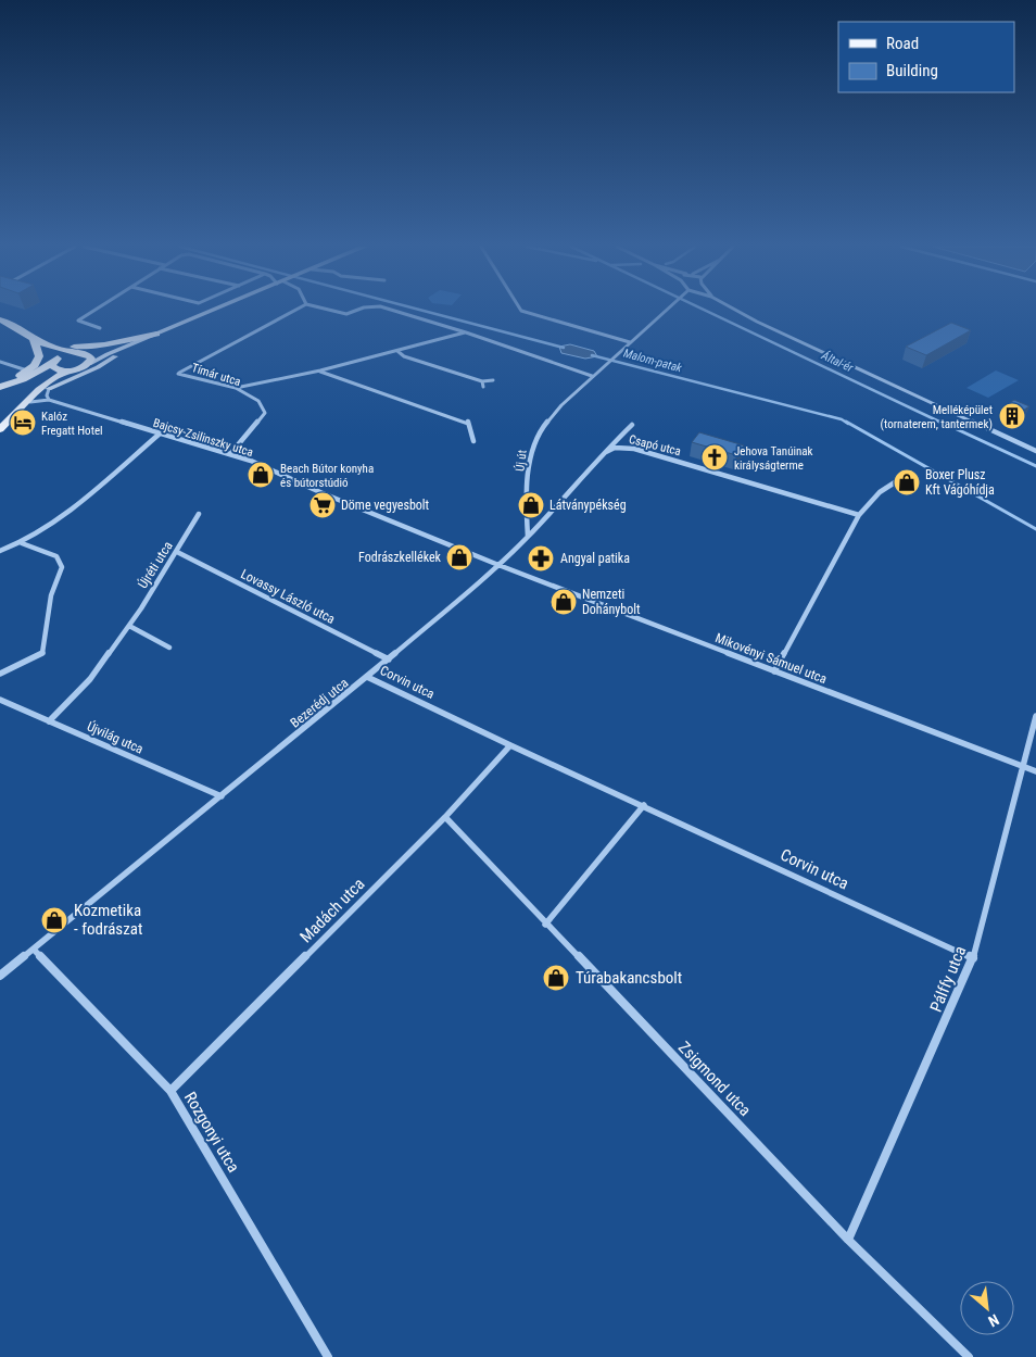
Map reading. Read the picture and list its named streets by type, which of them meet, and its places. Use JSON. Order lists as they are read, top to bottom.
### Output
{
  "streets": {
    "street": [
      "Tímár utca",
      "Bajcsy-Zsilinszky utca",
      "Csapó utca",
      "Új út",
      "Újréti utca",
      "Lovassy László utca",
      "Mikovényi Sámuel utca",
      "Corvin utca",
      "Bezerédj utca",
      "Újvilág utca",
      "Madách utca",
      "Pálffy utca",
      "Zsigmond utca",
      "Rozgonyi utca"
    ]
  },
  "crossings": [
    ["Tímár utca", "Bajcsy-Zsilinszky utca"],
    ["Bajcsy-Zsilinszky utca", "Mikovényi Sámuel utca"],
    ["Bajcsy-Zsilinszky utca", "Bezerédj utca"],
    ["Csapó utca", "Bezerédj utca"],
    ["Új út", "Bezerédj utca"],
    ["Újréti utca", "Lovassy László utca"],
    ["Újréti utca", "Újvilág utca"],
    ["Lovassy László utca", "Bezerédj utca"],
    ["Mikovényi Sámuel utca", "Bezerédj utca"],
    ["Mikovényi Sámuel utca", "Pálffy utca"],
    ["Corvin utca", "Bezerédj utca"],
    ["Corvin utca", "Madách utca"],
    ["Corvin utca", "Pálffy utca"],
    ["Bezerédj utca", "Újvilág utca"],
    ["Bezerédj utca", "Rozgonyi utca"],
    ["Madách utca", "Zsigmond utca"],
    ["Madách utca", "Rozgonyi utca"],
    ["Pálffy utca", "Zsigmond utca"]
  ],
  "water": ["Malom-patak", "Által-ér"],
  "places": {
    "building": ["Melléképület (tornaterem, tantermek)"],
    "hotel": ["Kalóz Fregatt Hotel"],
    "church": ["Jehova Tanúinak királyságterme"],
    "shop": [
      "Beach Bútor konyha és bútorstúdió",
      "Boxer Plusz Kft Vágóhídja",
      "Látványpékség",
      "Fodrászkellékek",
      "Nemzeti Dohánybolt",
      "Kozmetika - fodrászat",
      "Túrabakancsbolt"
    ],
    "supermarket": ["Döme vegyesbolt"],
    "pharmacy": ["Angyal patika"]
  },
  "legend": ["Road", "Building"],
  "north": "bottom right"
}
